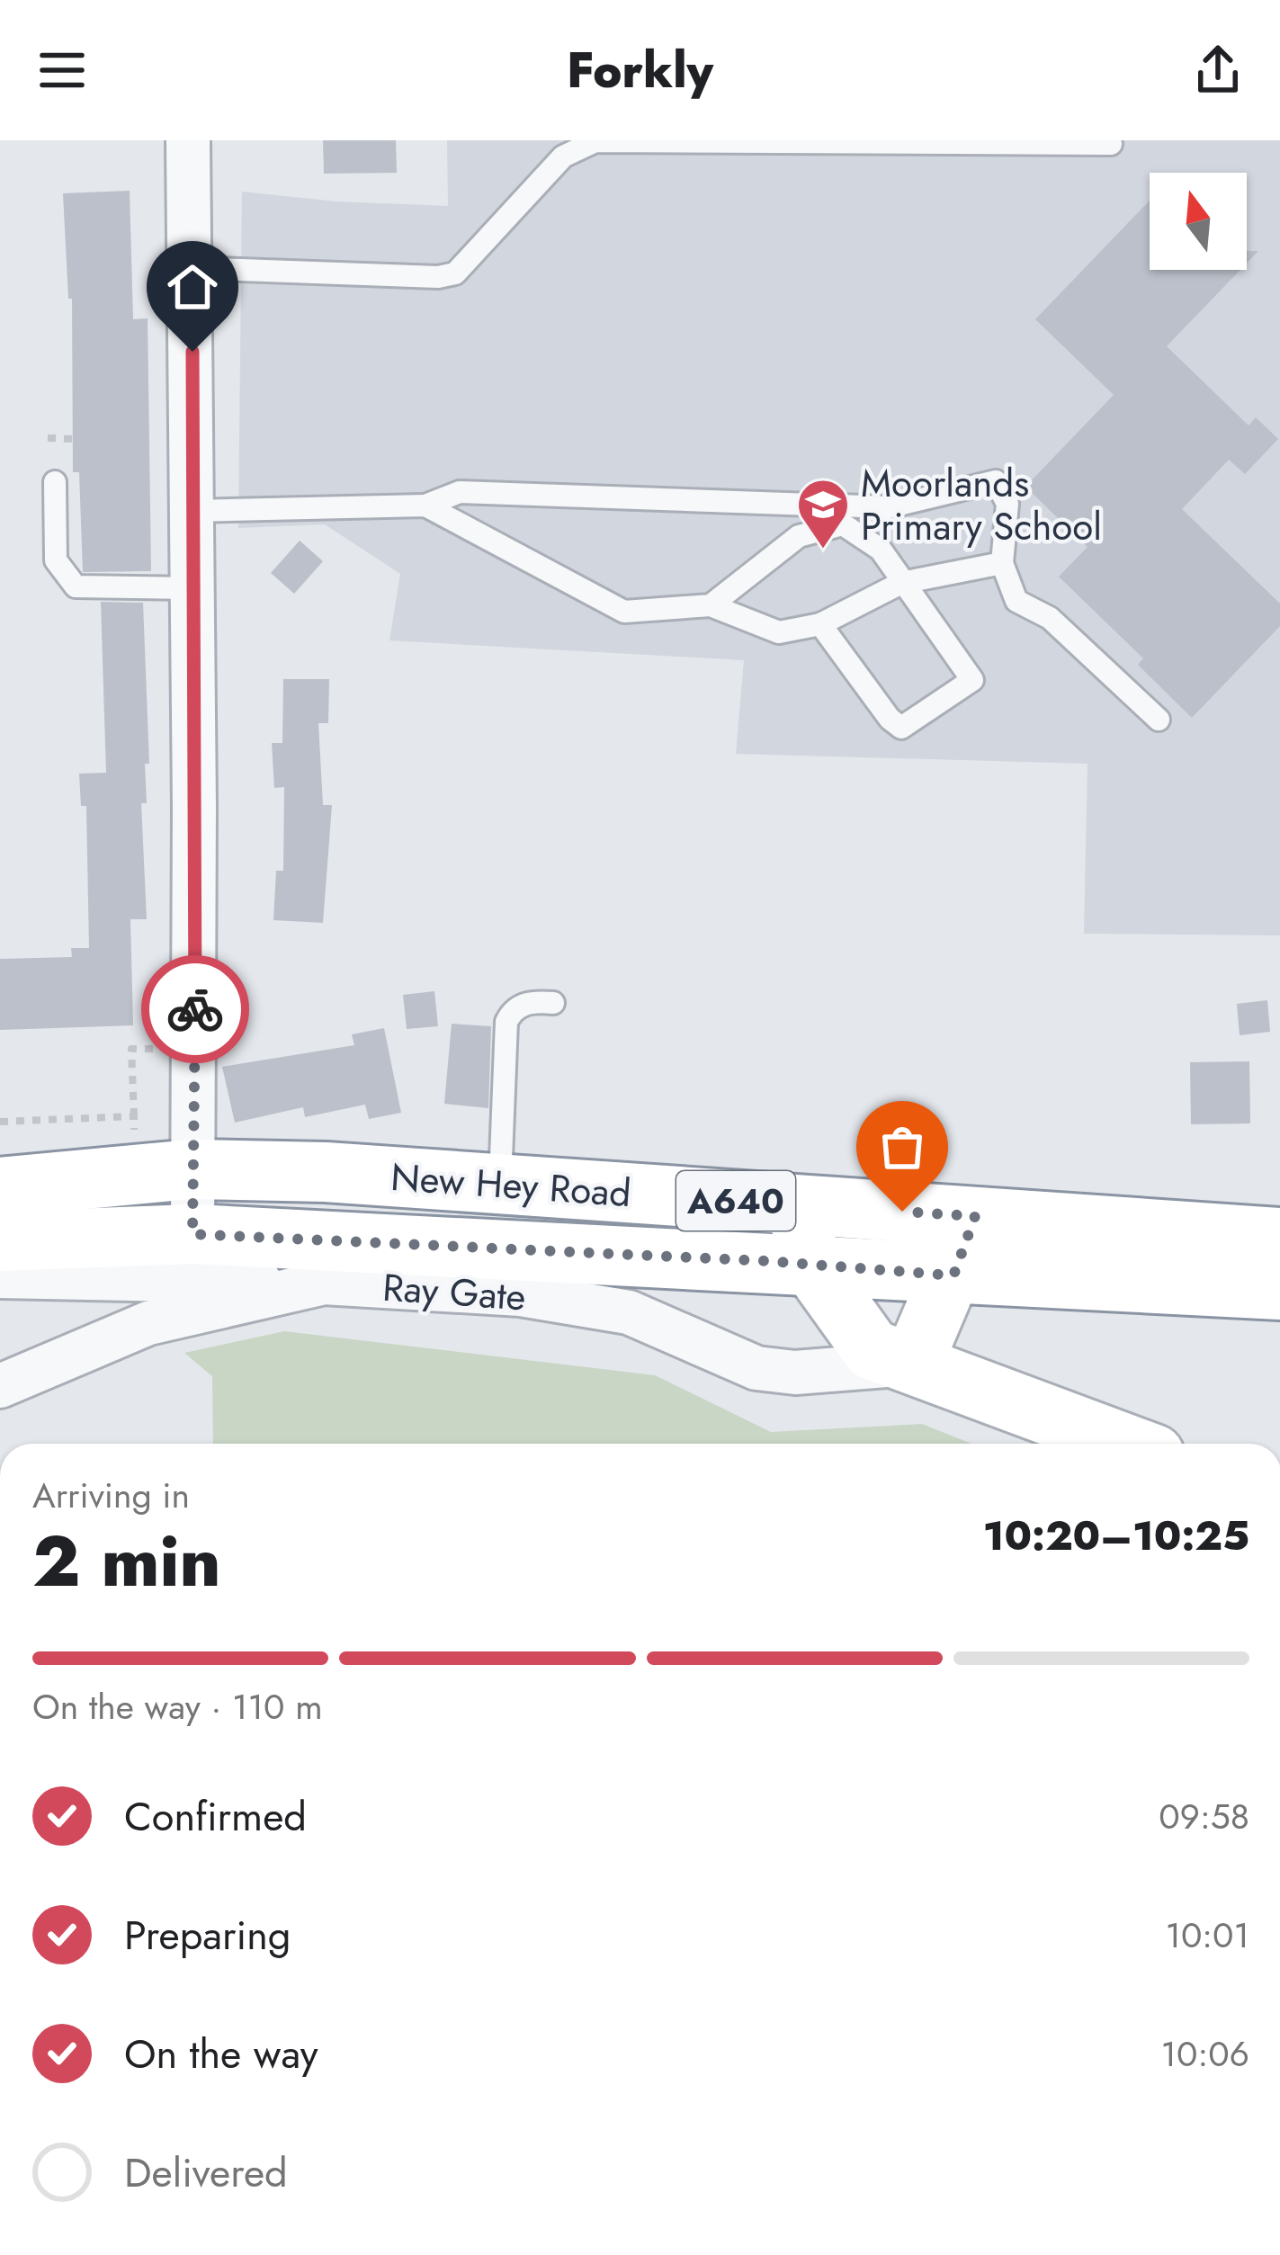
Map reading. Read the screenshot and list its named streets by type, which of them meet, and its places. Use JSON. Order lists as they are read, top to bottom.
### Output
{
  "streets": {
    "main road": ["New Hey Road", "A640"],
    "street": ["Ray Gate"]
  },
  "places": {
    "school or university": ["Moorlands Primary School"]
  },
  "north": "top",
  "page": {
    "header": "Forkly",
    "heading": ["2 min", "Arriving in", "10:20–10:25"],
    "bar": "On the way · 110 m",
    "list": [
      ["Confirmed", "09:58"],
      ["Preparing", "10:01"],
      ["On the way", "10:06"],
      "Delivered"
    ]
  }
}
